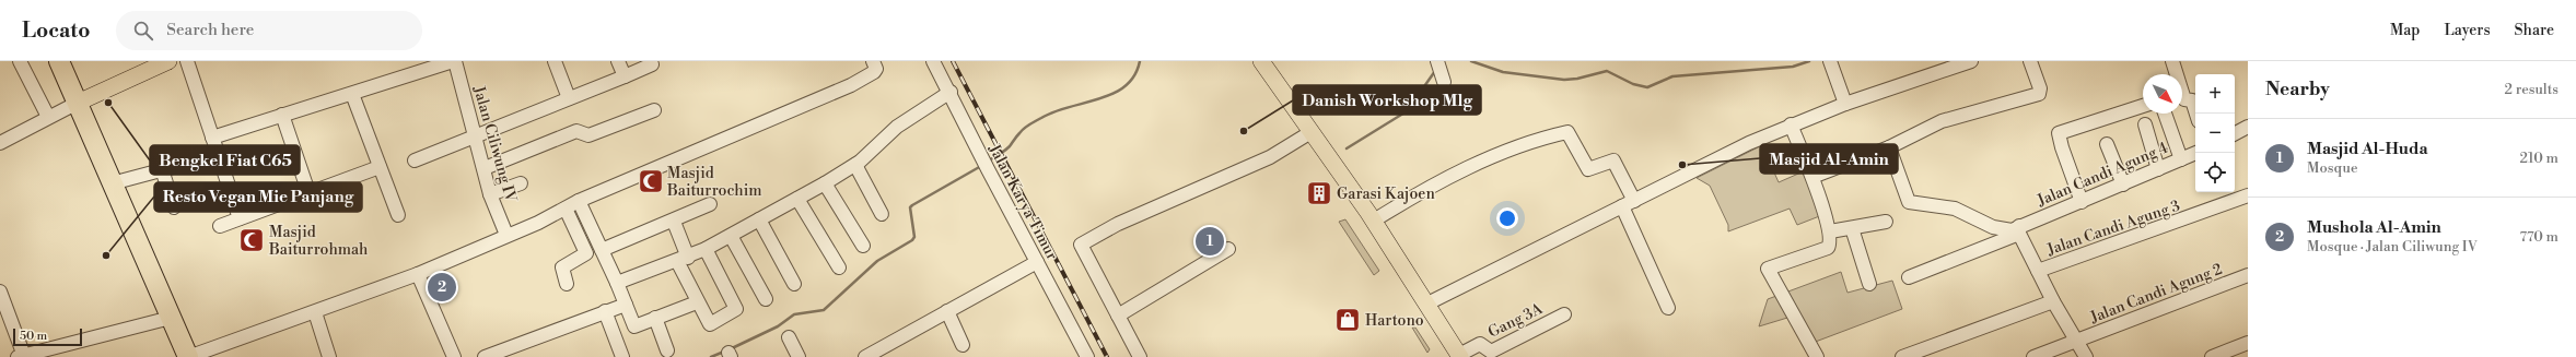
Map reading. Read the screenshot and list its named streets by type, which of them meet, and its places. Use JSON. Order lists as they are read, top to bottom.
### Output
{
  "streets": {
    "street": [
      "Jalan Ciliwung IV",
      "Jalan Candi Agung 4",
      "Jalan Karya Timur",
      "Jalan Candi Agung 3",
      "Jalan Candi Agung 2",
      "Gang 3A"
    ]
  },
  "places": {
    "other": [
      "Bengkel Fiat C65",
      "Danish Workshop Mlg",
      "Masjid Al-Amin",
      "Resto Vegan Mie Panjang"
    ],
    "mosque": ["Masjid Baiturrochim", "Masjid Baiturrohmah"],
    "building": ["Garasi Kajoen"],
    "shop": ["Hartono"]
  },
  "scale_bar": "50 m",
  "north": "bottom right",
  "page": {
    "header": "Locato",
    "search": "Search here",
    "nav": ["Map", "Layers", "Share"],
    "heading": ["Nearby", "2 results"],
    "map_buttons": ["+", "−"],
    "list": [
      {
        "mark": "1",
        "name": "Masjid Al-Huda",
        "note": "Mosque",
        "value": "210 m"
      },
      {
        "mark": "2",
        "name": "Mushola Al-Amin",
        "note": "Mosque · Jalan Ciliwung IV",
        "value": "770 m"
      }
    ],
    "pins": ["1", "2"],
    "scale": "50 m"
  }
}
